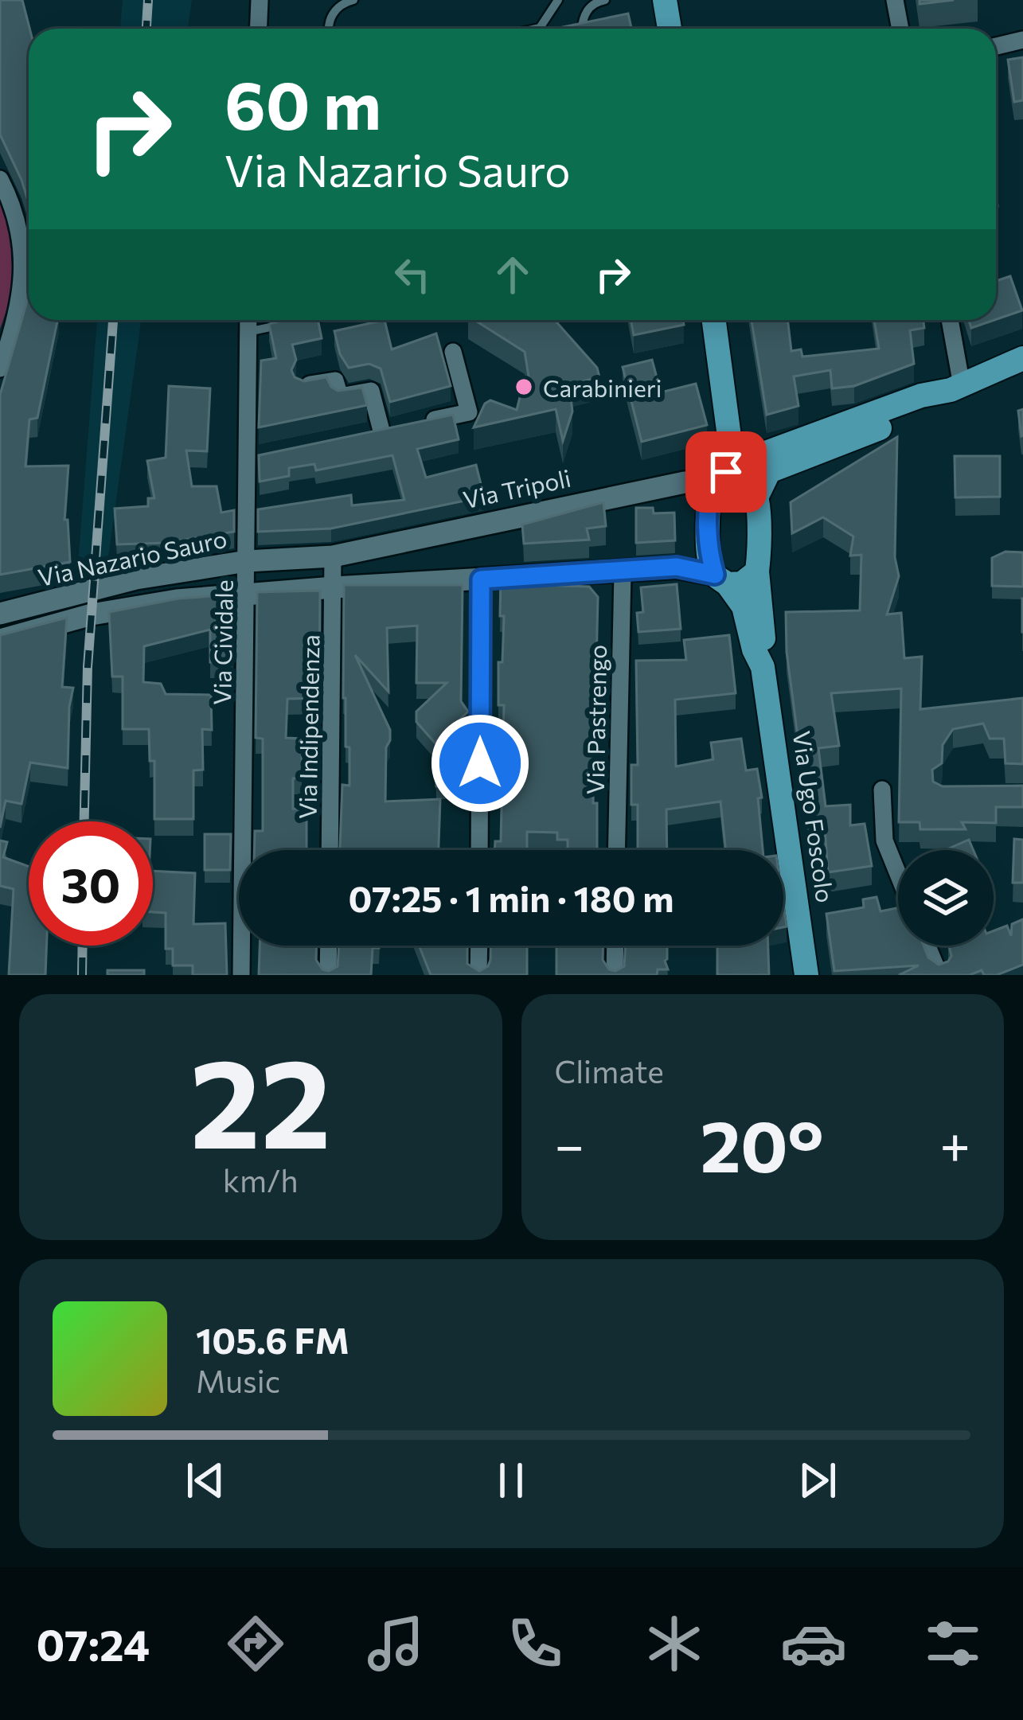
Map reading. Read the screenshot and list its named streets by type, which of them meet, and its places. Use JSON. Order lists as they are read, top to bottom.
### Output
{
  "streets": {
    "main road": ["Via Ugo Foscolo"],
    "street": [
      "Via Tripoli",
      "Via Nazario Sauro",
      "Via Cividale",
      "Via Pastrengo",
      "Via Indipendenza"
    ]
  },
  "crossings": [
    ["Via Tripoli", "Via Nazario Sauro"],
    ["Via Tripoli", "Via Indipendenza"],
    ["Via Nazario Sauro", "Via Cividale"],
    ["Via Nazario Sauro", "Via Pastrengo"],
    ["Via Nazario Sauro", "Via Indipendenza"]
  ],
  "places": ["Carabinieri"],
  "page": {
    "turn": ["60 m", "Via Nazario Sauro"],
    "limit": "30",
    "trip": "07:25 · 1 min · 180 m",
    "tile": [
      ["22", "km/h"],
      "Climate"
    ],
    "heat": ["−", "20°", "+"],
    "song": ["105.6 FM", "Music"],
    "tabs": "07:24"
  }
}
